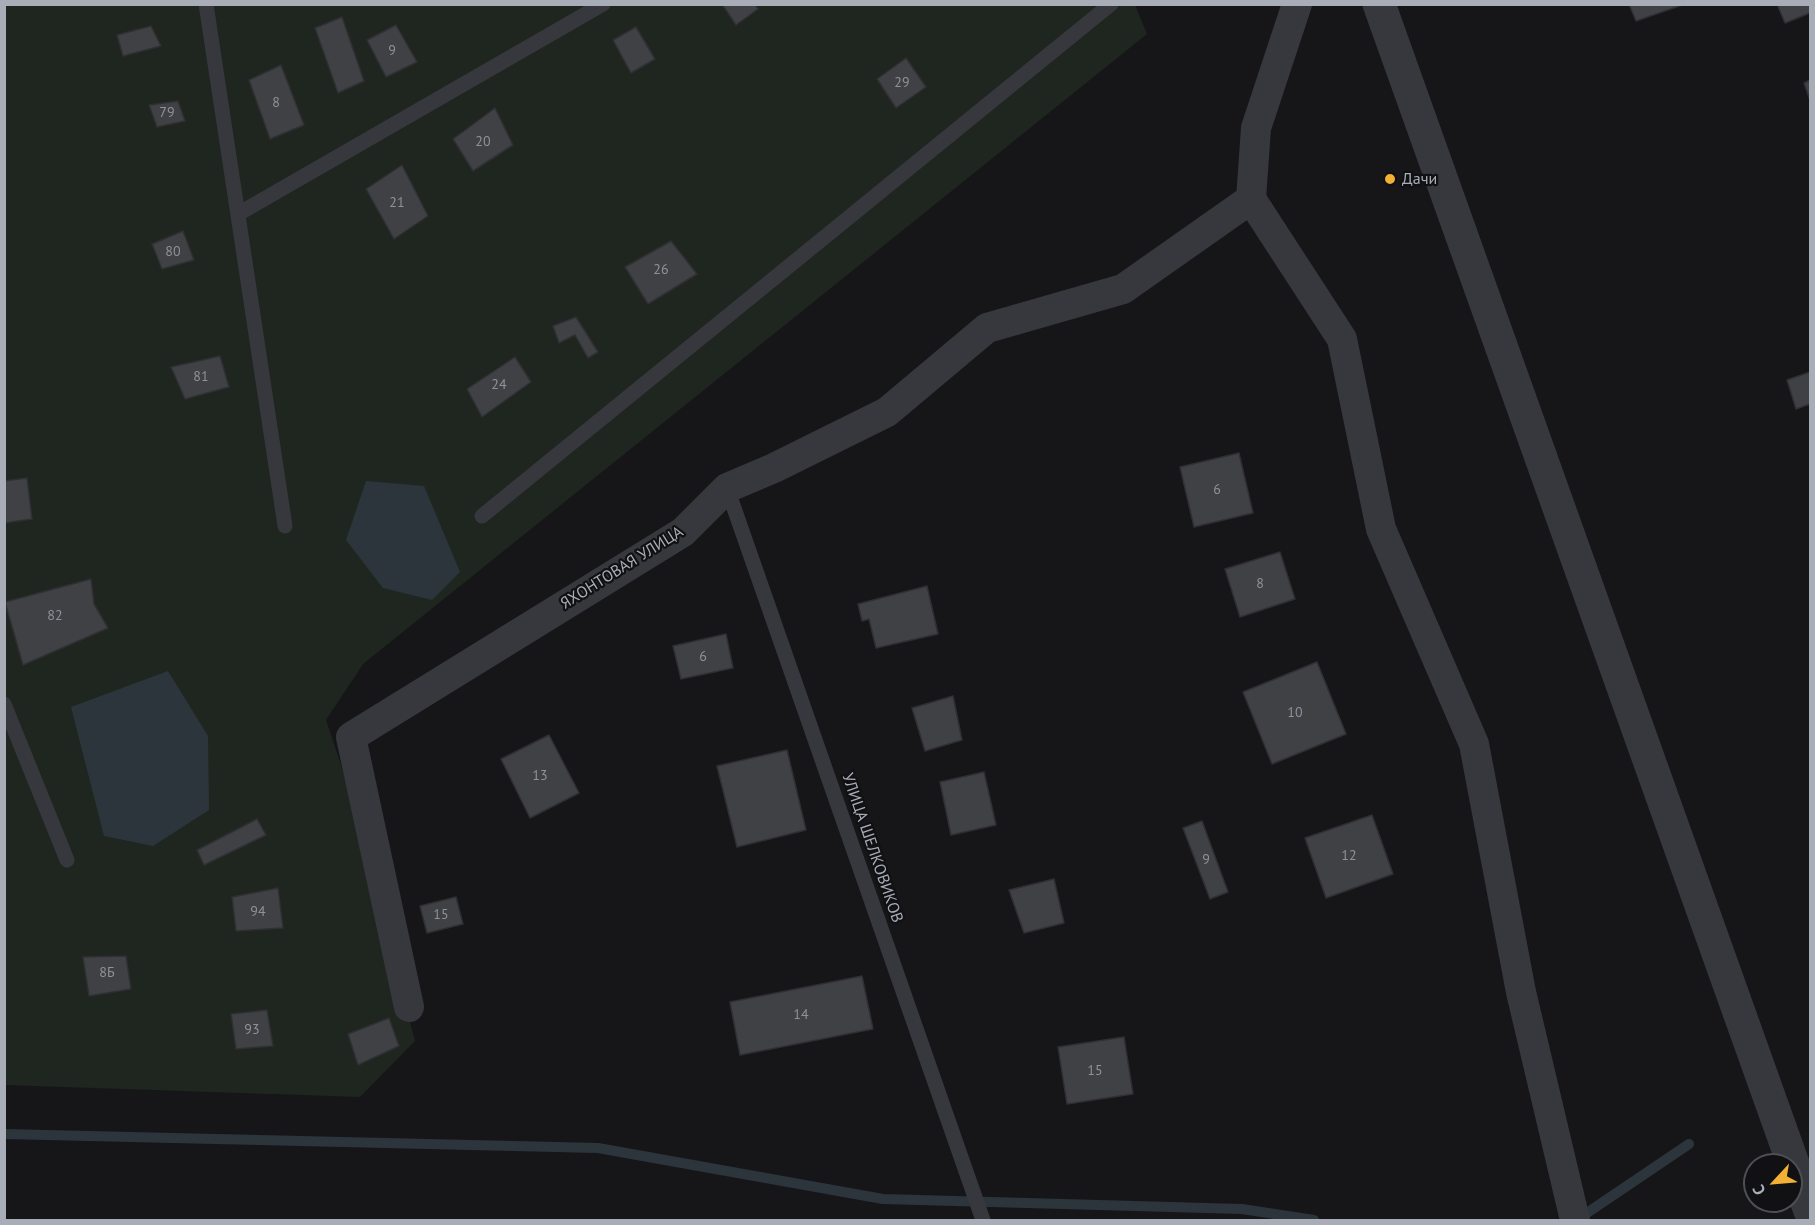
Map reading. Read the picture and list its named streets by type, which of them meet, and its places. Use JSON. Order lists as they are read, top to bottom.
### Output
{
  "streets": {
    "street": ["ЯХОНТОВАЯ УЛИЦА"],
    "lane": ["УЛИЦА ШЕЛКОВИКОВ"]
  },
  "crossings": [
    ["ЯХОНТОВАЯ УЛИЦА", "УЛИЦА ШЕЛКОВИКОВ"]
  ],
  "places": ["Дачи"],
  "house_numbers": [
    "9",
    "29",
    "8",
    "79",
    "20",
    "21",
    "80",
    "26",
    "81",
    "24",
    "6",
    "8",
    "82",
    "6",
    "10",
    "13",
    "12",
    "9",
    "94",
    "15",
    "8Б",
    "14",
    "93",
    "15"
  ],
  "north": "bottom left"
}
